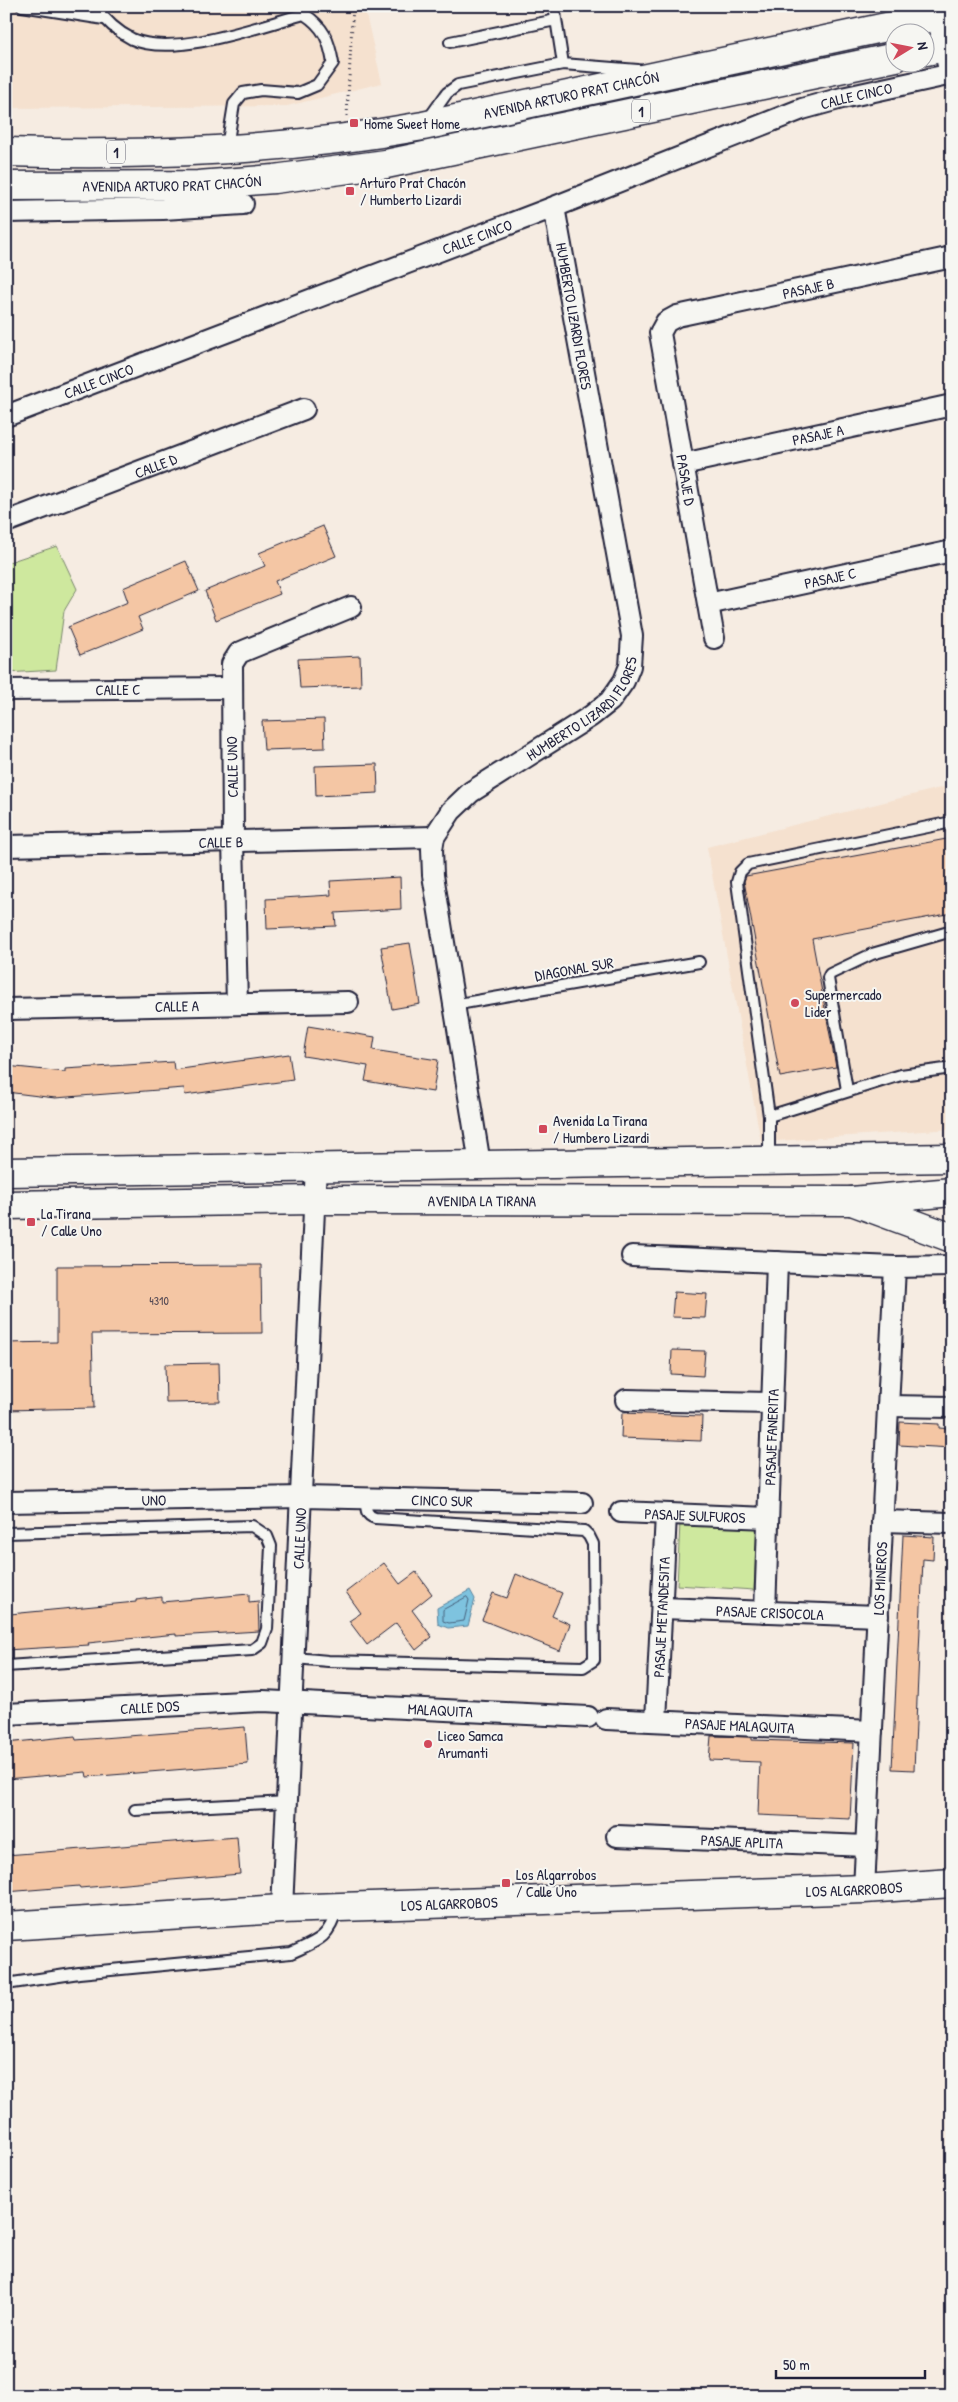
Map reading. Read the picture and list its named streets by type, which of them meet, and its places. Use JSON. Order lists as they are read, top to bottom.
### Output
{
  "streets": {
    "main road": [
      "AVENIDA ARTURO PRAT CHACÓN",
      "1",
      "AVENIDA LA TIRANA",
      "LOS ALGARROBOS"
    ],
    "street": [
      "CALLE CINCO",
      "PASAJE B",
      "HUMBERTO LIZARDI FLORES",
      "PASAJE A",
      "CALLE D",
      "PASAJE D",
      "PASAJE C",
      "CALLE C",
      "CALLE UNO",
      "CALLE B",
      "CALLE A",
      "PASAJE FANERITA",
      "UNO",
      "CINCO SUR",
      "PASAJE SULFUROS",
      "LOS MINEROS",
      "PASAJE CRISOCOLA",
      "PASAJE METANDESITA",
      "CALLE DOS",
      "MALAQUITA",
      "PASAJE MALAQUITA",
      "PASAJE APLITA"
    ],
    "lane": ["DIAGONAL SUR"]
  },
  "crossings": [
    ["CALLE CINCO", "HUMBERTO LIZARDI FLORES"],
    ["PASAJE B", "PASAJE D"],
    ["HUMBERTO LIZARDI FLORES", "CALLE B"],
    ["HUMBERTO LIZARDI FLORES", "DIAGONAL SUR"],
    ["PASAJE A", "PASAJE D"],
    ["PASAJE D", "PASAJE C"],
    ["CALLE C", "CALLE UNO"],
    ["CALLE UNO", "CALLE B"],
    ["CALLE UNO", "CALLE A"],
    ["CALLE UNO", "AVENIDA LA TIRANA"],
    ["CALLE UNO", "UNO"],
    ["CALLE UNO", "CINCO SUR"],
    ["CALLE UNO", "CALLE DOS"],
    ["CALLE UNO", "MALAQUITA"],
    ["CALLE UNO", "LOS ALGARROBOS"],
    ["PASAJE FANERITA", "PASAJE SULFUROS"],
    ["PASAJE FANERITA", "PASAJE CRISOCOLA"],
    ["UNO", "CINCO SUR"],
    ["PASAJE SULFUROS", "PASAJE METANDESITA"],
    ["LOS MINEROS", "PASAJE CRISOCOLA"],
    ["LOS MINEROS", "PASAJE MALAQUITA"],
    ["LOS MINEROS", "PASAJE APLITA"],
    ["LOS MINEROS", "LOS ALGARROBOS"],
    ["PASAJE CRISOCOLA", "PASAJE METANDESITA"],
    ["PASAJE METANDESITA", "PASAJE MALAQUITA"],
    ["CALLE DOS", "MALAQUITA"],
    ["MALAQUITA", "PASAJE MALAQUITA"]
  ],
  "places": {
    "transit": [
      "Home Sweet Home",
      "Arturo Prat Chacón / Humberto Lizardi",
      "Avenida La Tirana / Humbero Lizardi",
      "La Tirana / Calle Uno",
      "Los Algarrobos / Calle Uno"
    ],
    "other": ["Supermercado Lider", "Liceo Samca Arumanti"]
  },
  "house_numbers": ["4310"],
  "scale_bar": "50 m",
  "north": "right"
}
